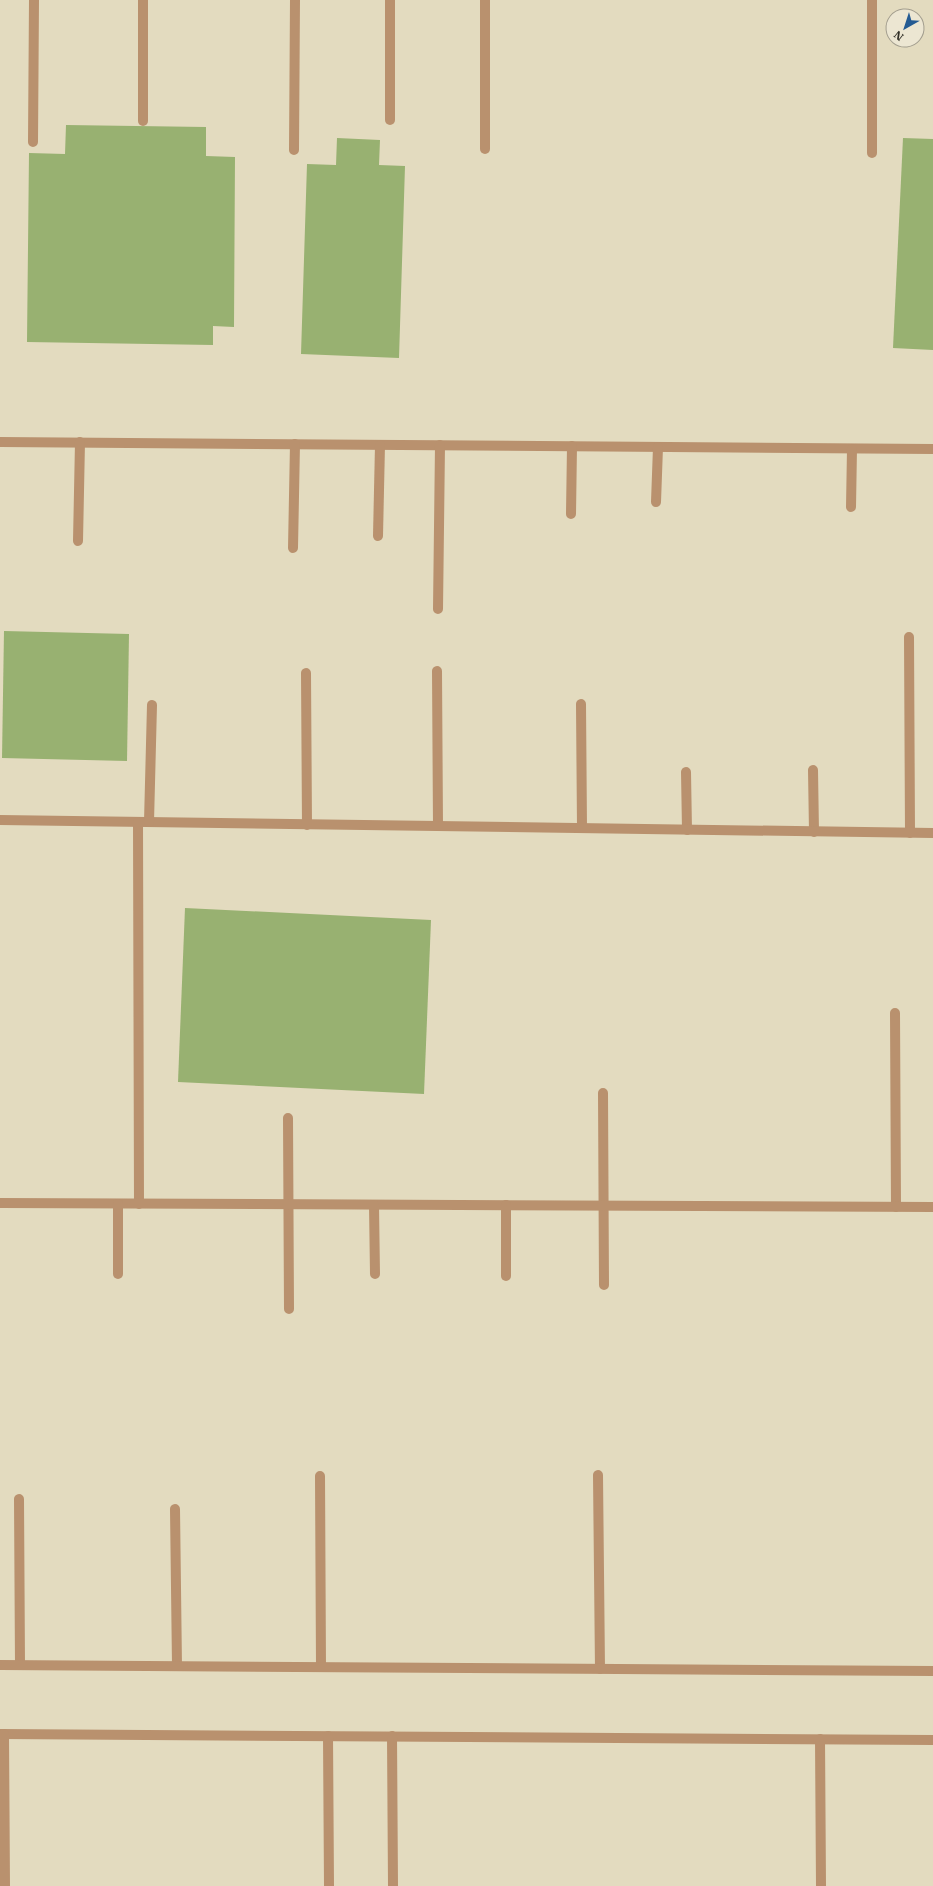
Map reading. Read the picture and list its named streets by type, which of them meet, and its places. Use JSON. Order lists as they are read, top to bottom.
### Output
{
  "north": "bottom left"
}
